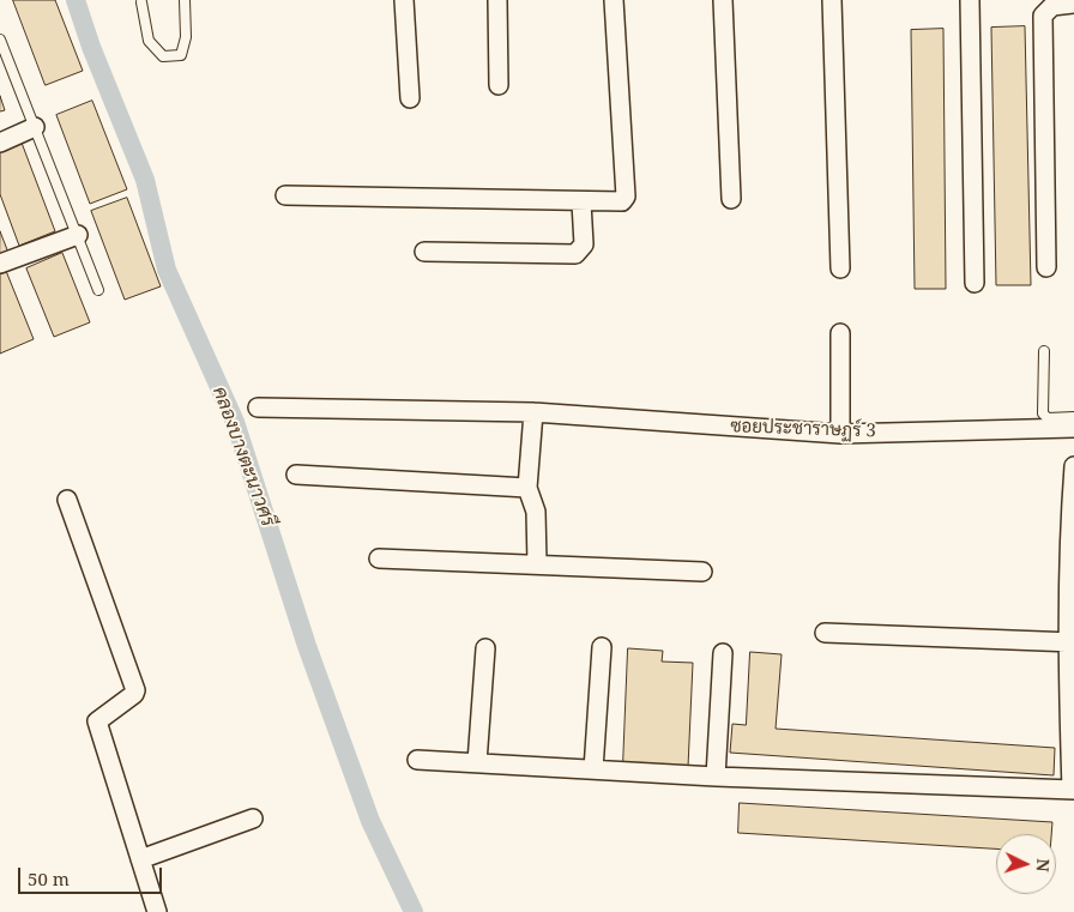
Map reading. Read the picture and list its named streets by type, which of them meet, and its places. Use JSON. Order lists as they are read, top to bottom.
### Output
{
  "streets": {
    "street": ["ซอยประชาราษฏร์ 3"]
  },
  "water": ["คลองบางตะนาวศรี"],
  "scale_bar": "50 m",
  "north": "right"
}
